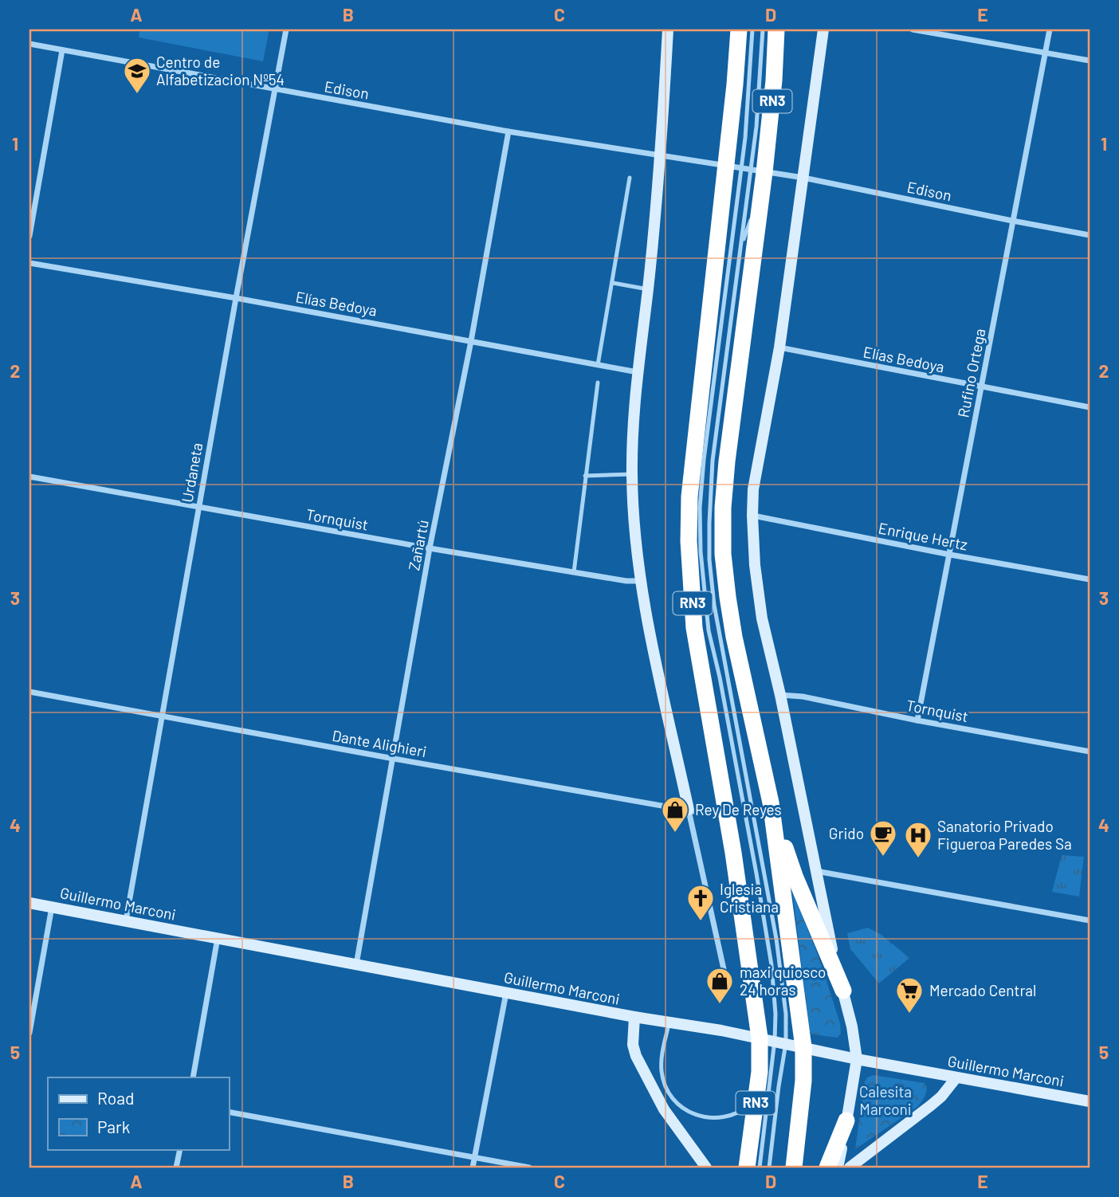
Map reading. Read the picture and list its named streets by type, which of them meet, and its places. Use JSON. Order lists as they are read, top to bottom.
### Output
{
  "streets": {
    "highway": ["RN3"],
    "street": [
      "Edison",
      "Elías Bedoya",
      "Rufino Ortega",
      "Urdaneta",
      "Tornquist",
      "Enrique Hertz",
      "Zañartú",
      "Dante Alighieri",
      "Guillermo Marconi"
    ]
  },
  "crossings": [
    ["Edison", "RN3"],
    ["Edison", "Rufino Ortega"],
    ["Edison", "Urdaneta"],
    ["Edison", "Zañartú"],
    ["RN3", "Dante Alighieri"],
    ["RN3", "Guillermo Marconi"],
    ["Elías Bedoya", "Rufino Ortega"],
    ["Elías Bedoya", "Urdaneta"],
    ["Elías Bedoya", "Zañartú"],
    ["Rufino Ortega", "Tornquist"],
    ["Rufino Ortega", "Enrique Hertz"],
    ["Urdaneta", "Tornquist"],
    ["Urdaneta", "Dante Alighieri"],
    ["Urdaneta", "Guillermo Marconi"],
    ["Tornquist", "Zañartú"],
    ["Zañartú", "Dante Alighieri"],
    ["Zañartú", "Guillermo Marconi"]
  ],
  "parks": ["Calesita Marconi"],
  "places": {
    "school or university": ["Centro de Alfabetizacion Nº54"],
    "shop": ["Rey De Reyes", "maxi quiosco 24 horas"],
    "cafe": ["Grido"],
    "hospital": ["Sanatorio Privado Figueroa Paredes Sa"],
    "church": ["Iglesia Cristiana"],
    "supermarket": ["Mercado Central"]
  },
  "legend": ["Road", "Park"],
  "grid": {
    "columns": [
      "A",
      "B",
      "C",
      "D",
      "E"
    ],
    "rows": [
      "1",
      "2",
      "3",
      "4",
      "5"
    ]
  }
}
